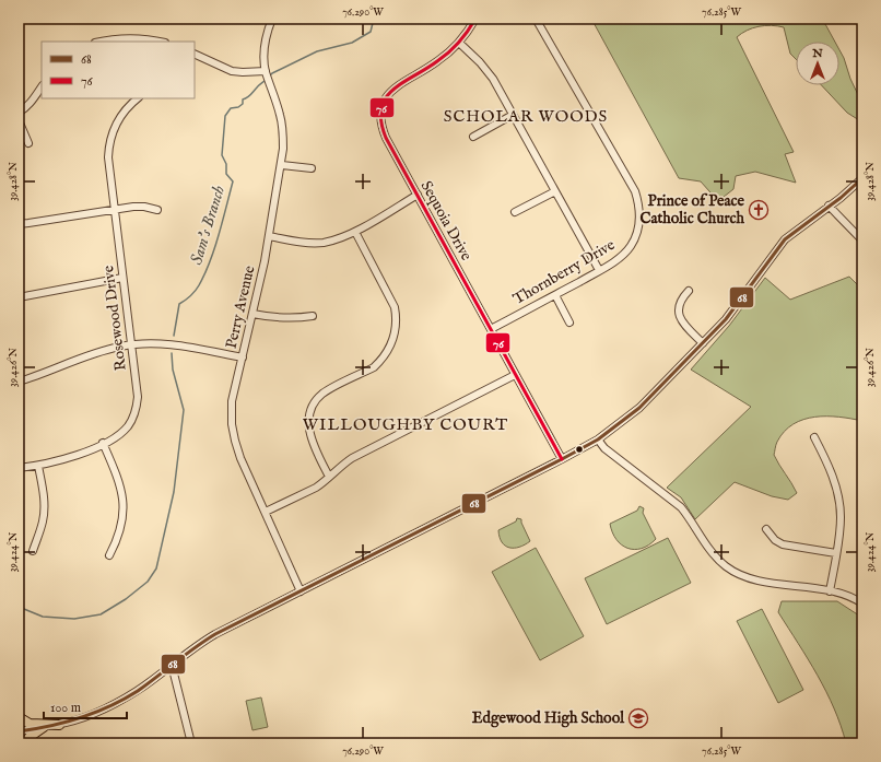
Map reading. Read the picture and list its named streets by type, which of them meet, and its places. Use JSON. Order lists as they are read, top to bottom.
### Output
{
  "streets": {
    "street": [
      "Sequoia Drive",
      "Thornberry Drive",
      "Perry Avenue",
      "Rosewood Drive"
    ]
  },
  "crossings": [
    ["Sequoia Drive", "Thornberry Drive"]
  ],
  "districts": ["SCHOLAR WOODS", "WILLOUGHBY COURT"],
  "water": ["Sam's Branch"],
  "places": {
    "church": ["Prince of Peace Catholic Church"],
    "school or university": ["Edgewood High School"]
  },
  "lines": ["transit line 76", "transit line 68"],
  "legend": ["68", "76"],
  "scale_bar": "100 m",
  "north": "top",
  "coordinates": [
    "76.290°W",
    "76.285°W",
    "39.428°N",
    "39.426°N",
    "39.424°N"
  ]
}
